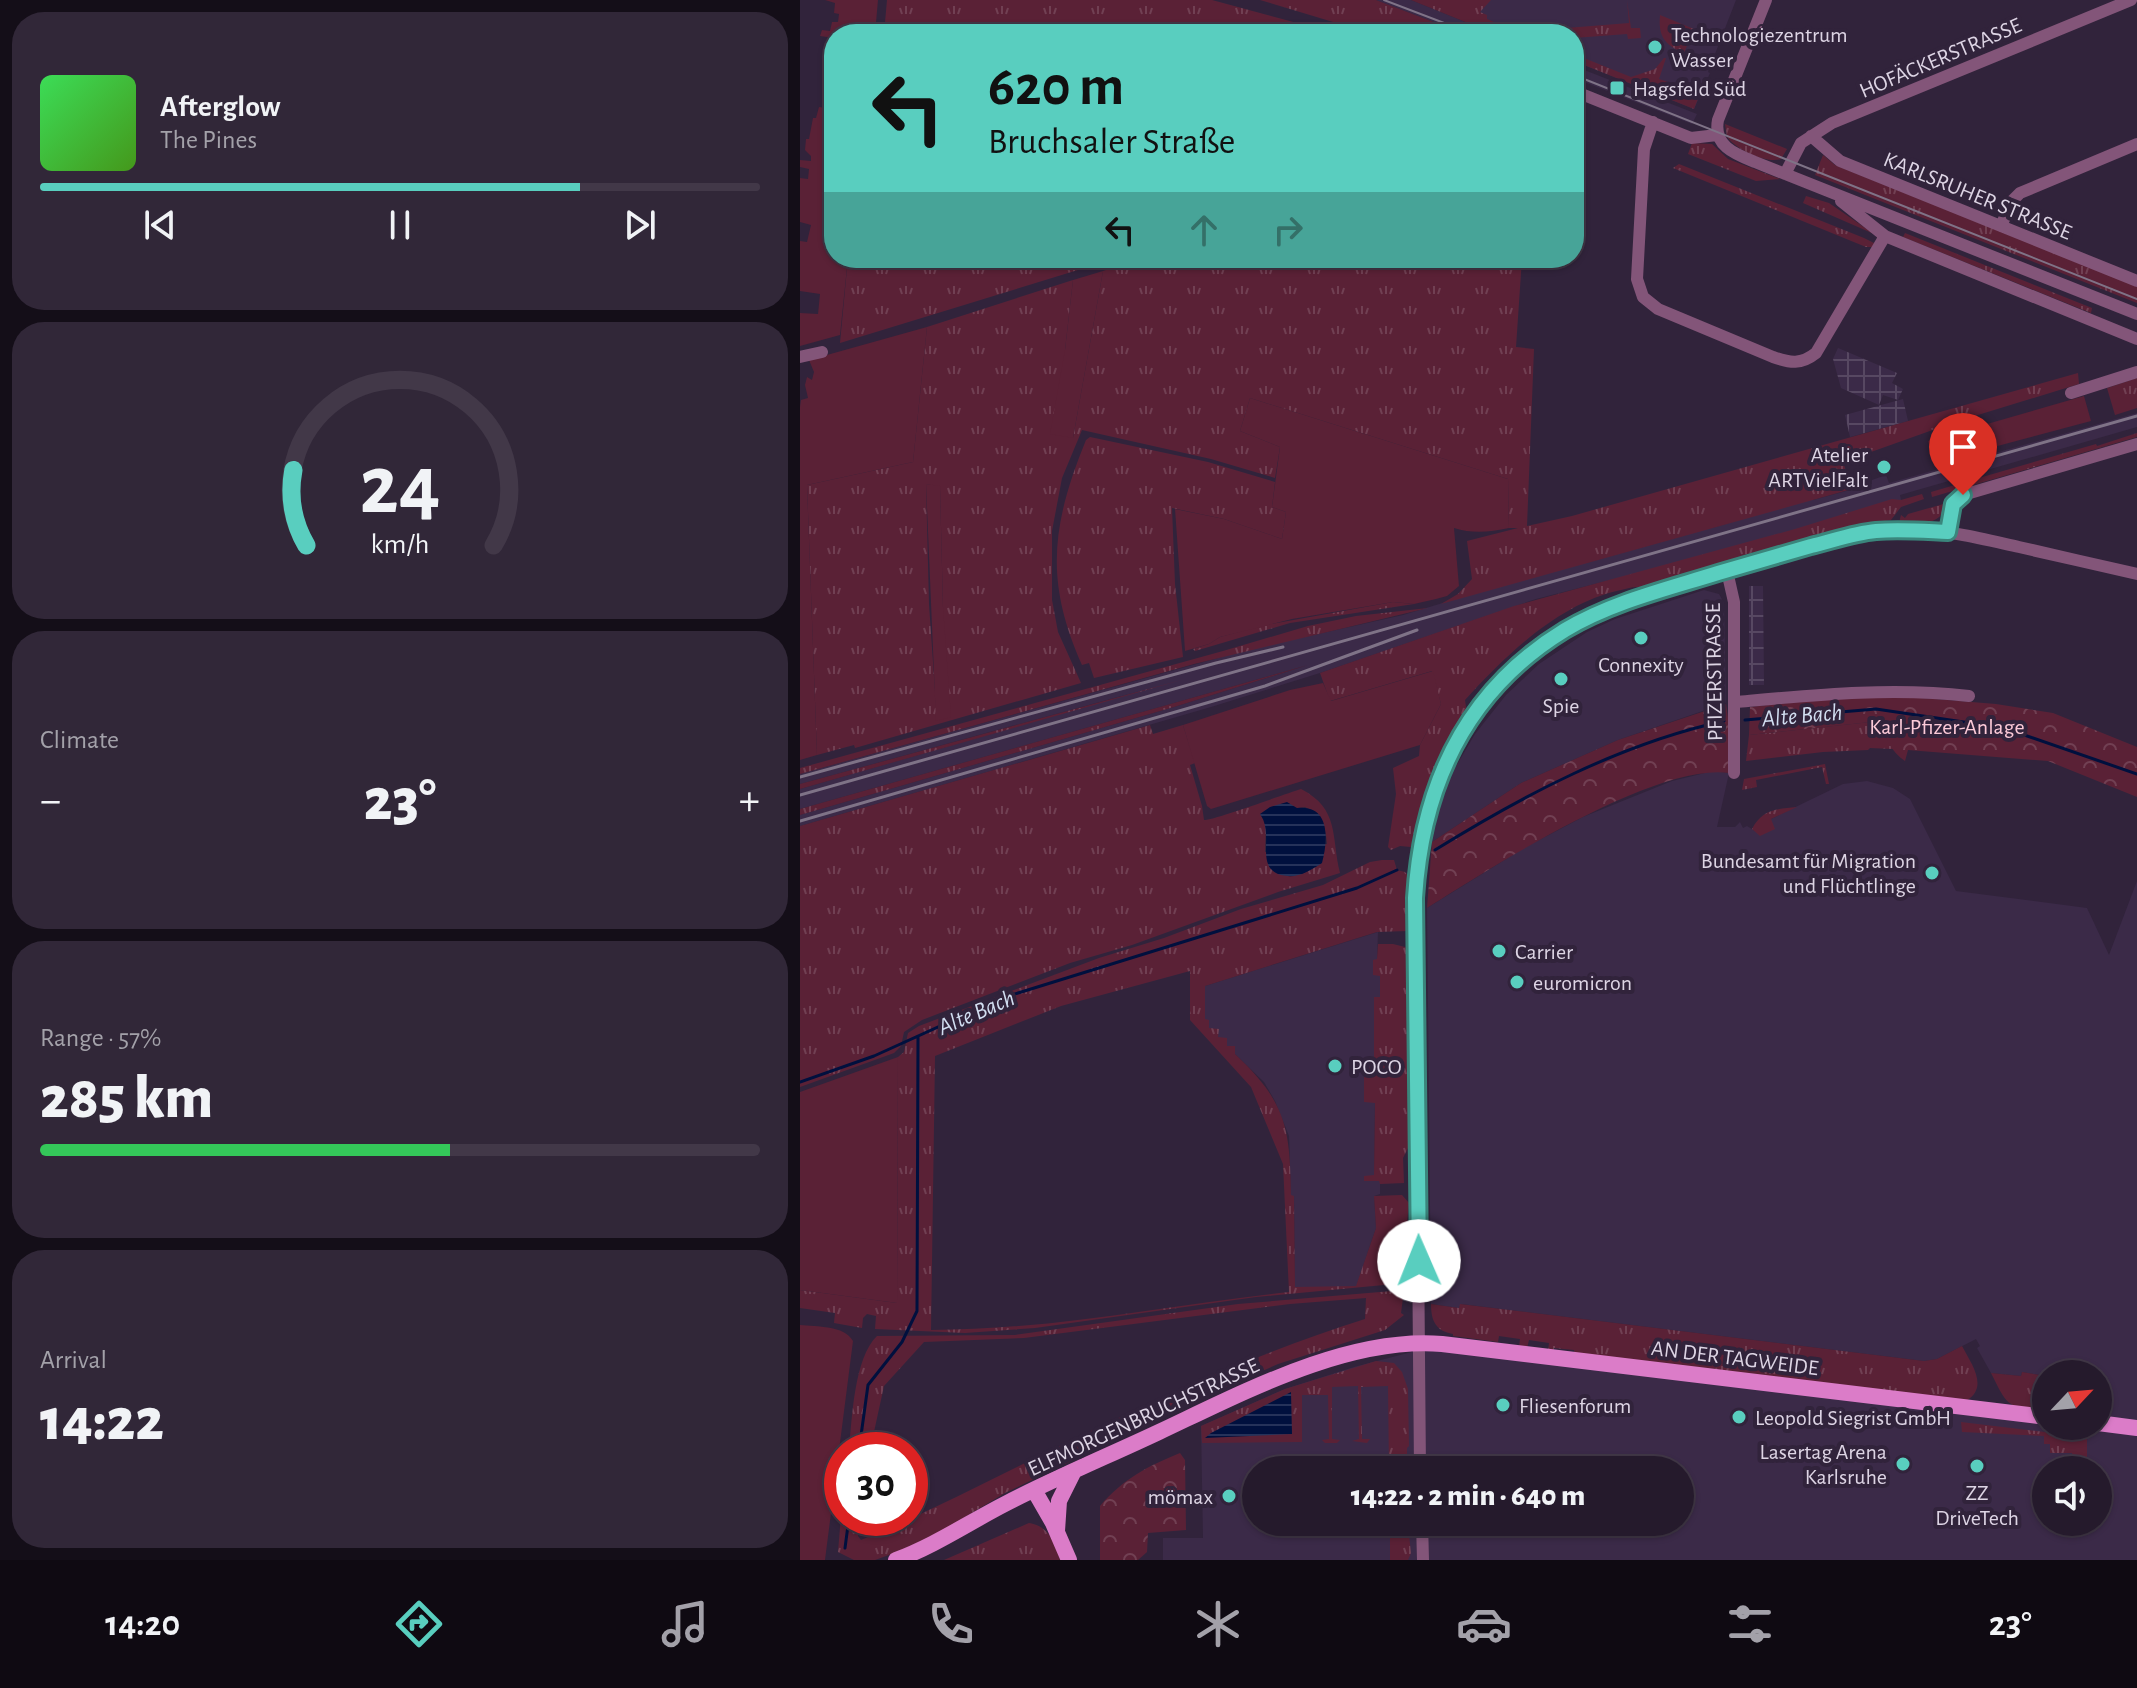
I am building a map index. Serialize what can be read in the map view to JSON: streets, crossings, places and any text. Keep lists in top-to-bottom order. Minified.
{"streets":{"main road":["AN DER TAGWEIDE","ELFMORGENBRUCHSTRASSE"],"street":["HOFÄCKERSTRASSE","KARLSRUHER STRASSE","PFIZERSTRASSE"]},"crossings":[["HOFÄCKERSTRASSE","KARLSRUHER STRASSE"],["AN DER TAGWEIDE","ELFMORGENBRUCHSTRASSE"]],"water":["Alte Bach"],"parks":["Karl-Pfizer-Anlage"],"places":{"other":["Technologiezentrum Wasser","Atelier ARTVielFalt","Connexity","Spie","Bundesamt für Migration und Flüchtlinge","Carrier","euromicron","POCO","Fliesenforum","Leopold Siegrist GmbH","Lasertag Arena Karlsruhe","ZZ DriveTech","mömax"],"transit":["Hagsfeld Süd"]},"north":"top right","page":{"turn":["620 m","Bruchsaler Straße"],"song":["Afterglow","The Pines"],"tile":["Climate",["Range · 57%","285 km"],["Arrival","14:22"]],"heat":["−","23°","+"],"limit":"30","trip":"14:22 · 2 min · 640 m","tabs":["14:20","23°"],"gauge":["24","km/h"]}}
